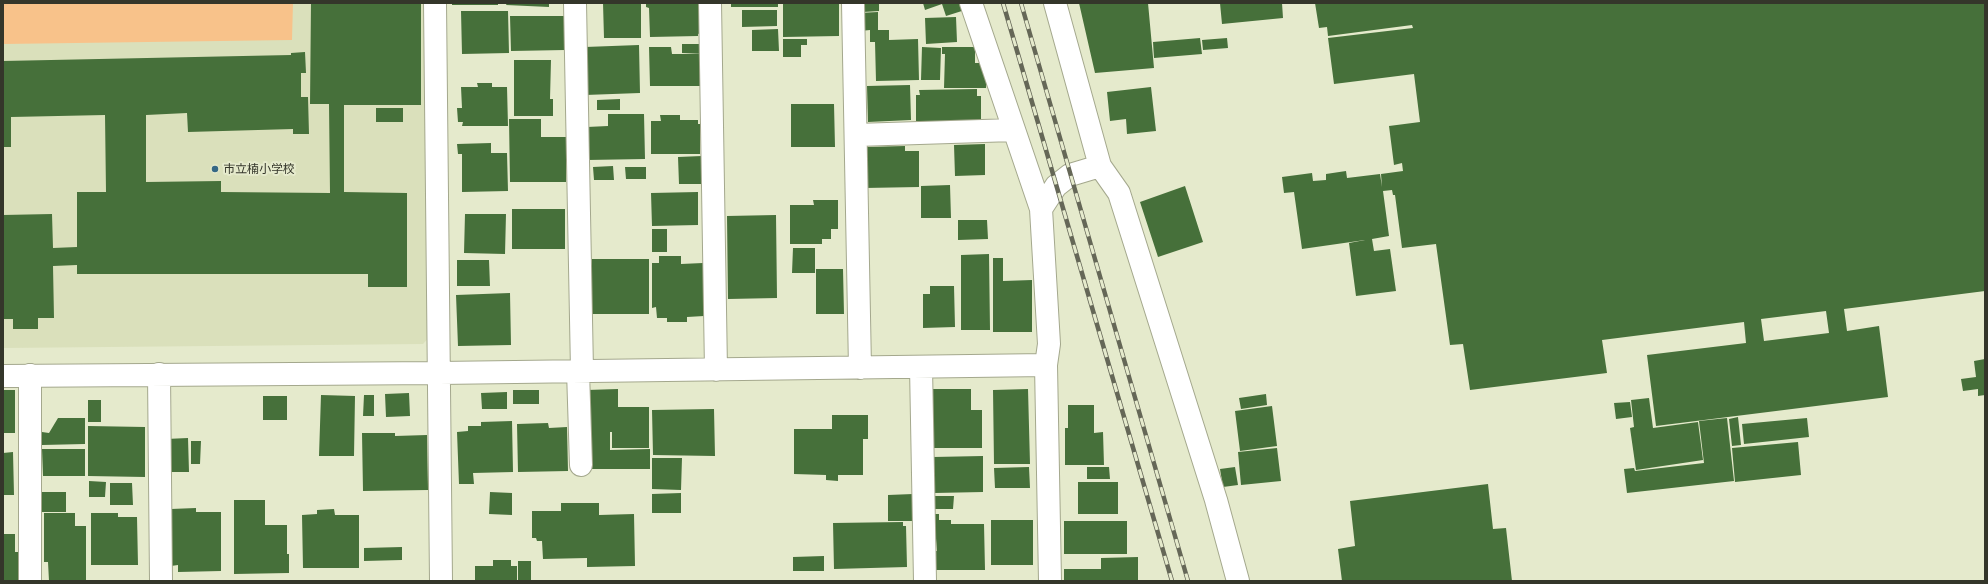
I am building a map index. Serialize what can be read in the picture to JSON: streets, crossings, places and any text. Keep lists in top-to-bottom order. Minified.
{"places":["市立楠小学校"]}
